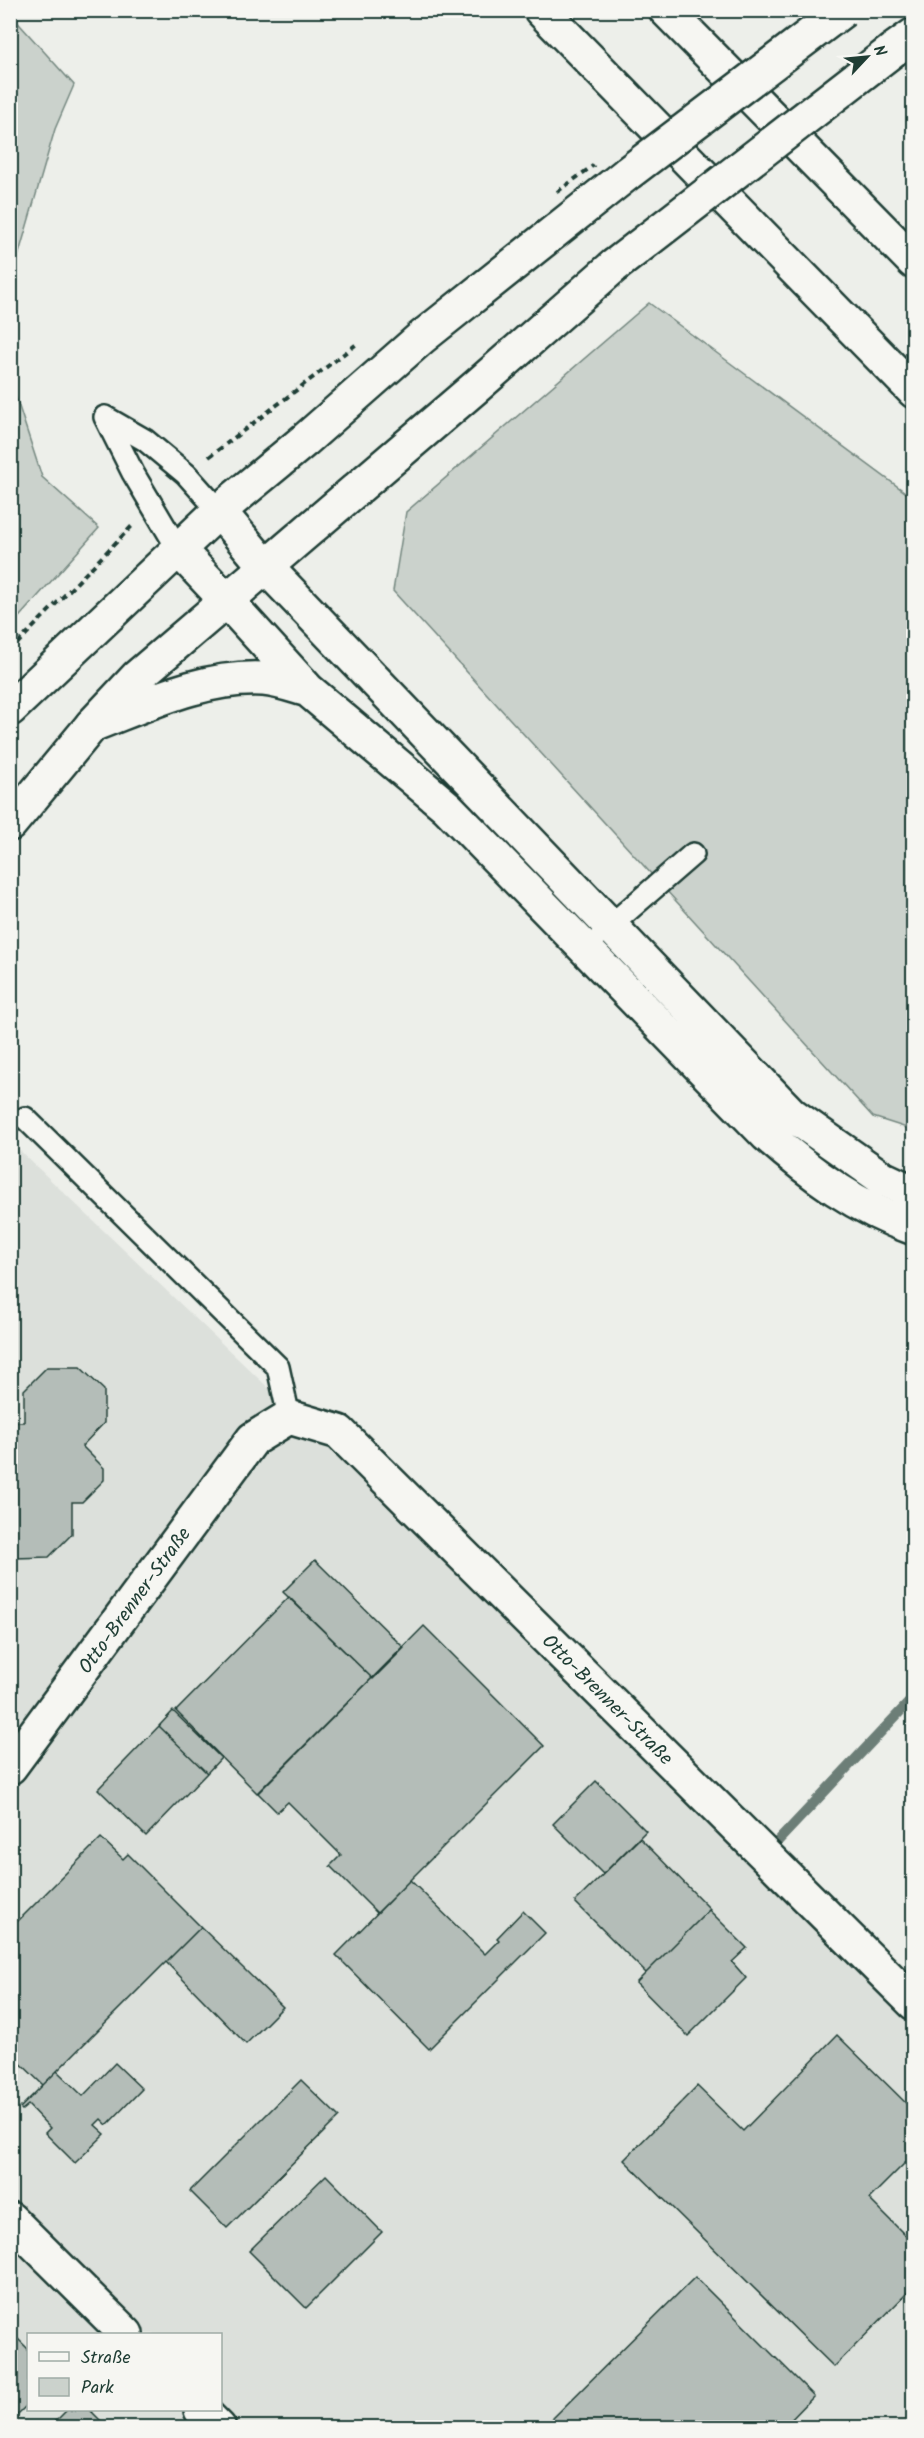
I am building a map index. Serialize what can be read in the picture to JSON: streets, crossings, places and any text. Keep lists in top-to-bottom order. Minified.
{"streets":{"main road":["Otto-Brenner-Straße"]},"legend":["Straße","Park"],"north":"top right"}
